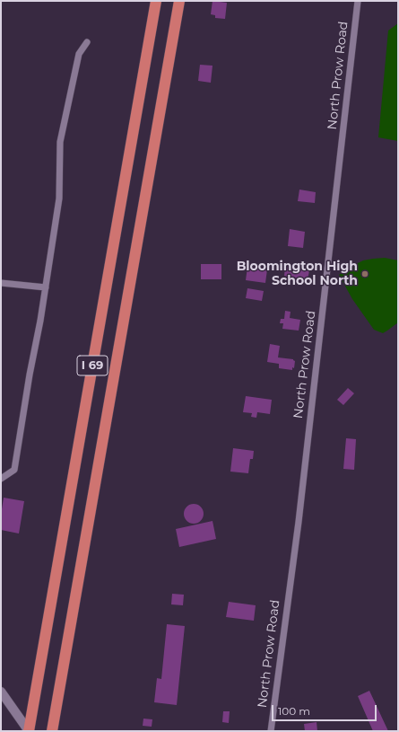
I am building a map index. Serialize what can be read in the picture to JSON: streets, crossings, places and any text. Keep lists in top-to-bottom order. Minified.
{"streets":{"highway":["I 69"],"street":["North Prow Road"]},"places":["Bloomington High School North"],"scale_bar":"100 m"}
